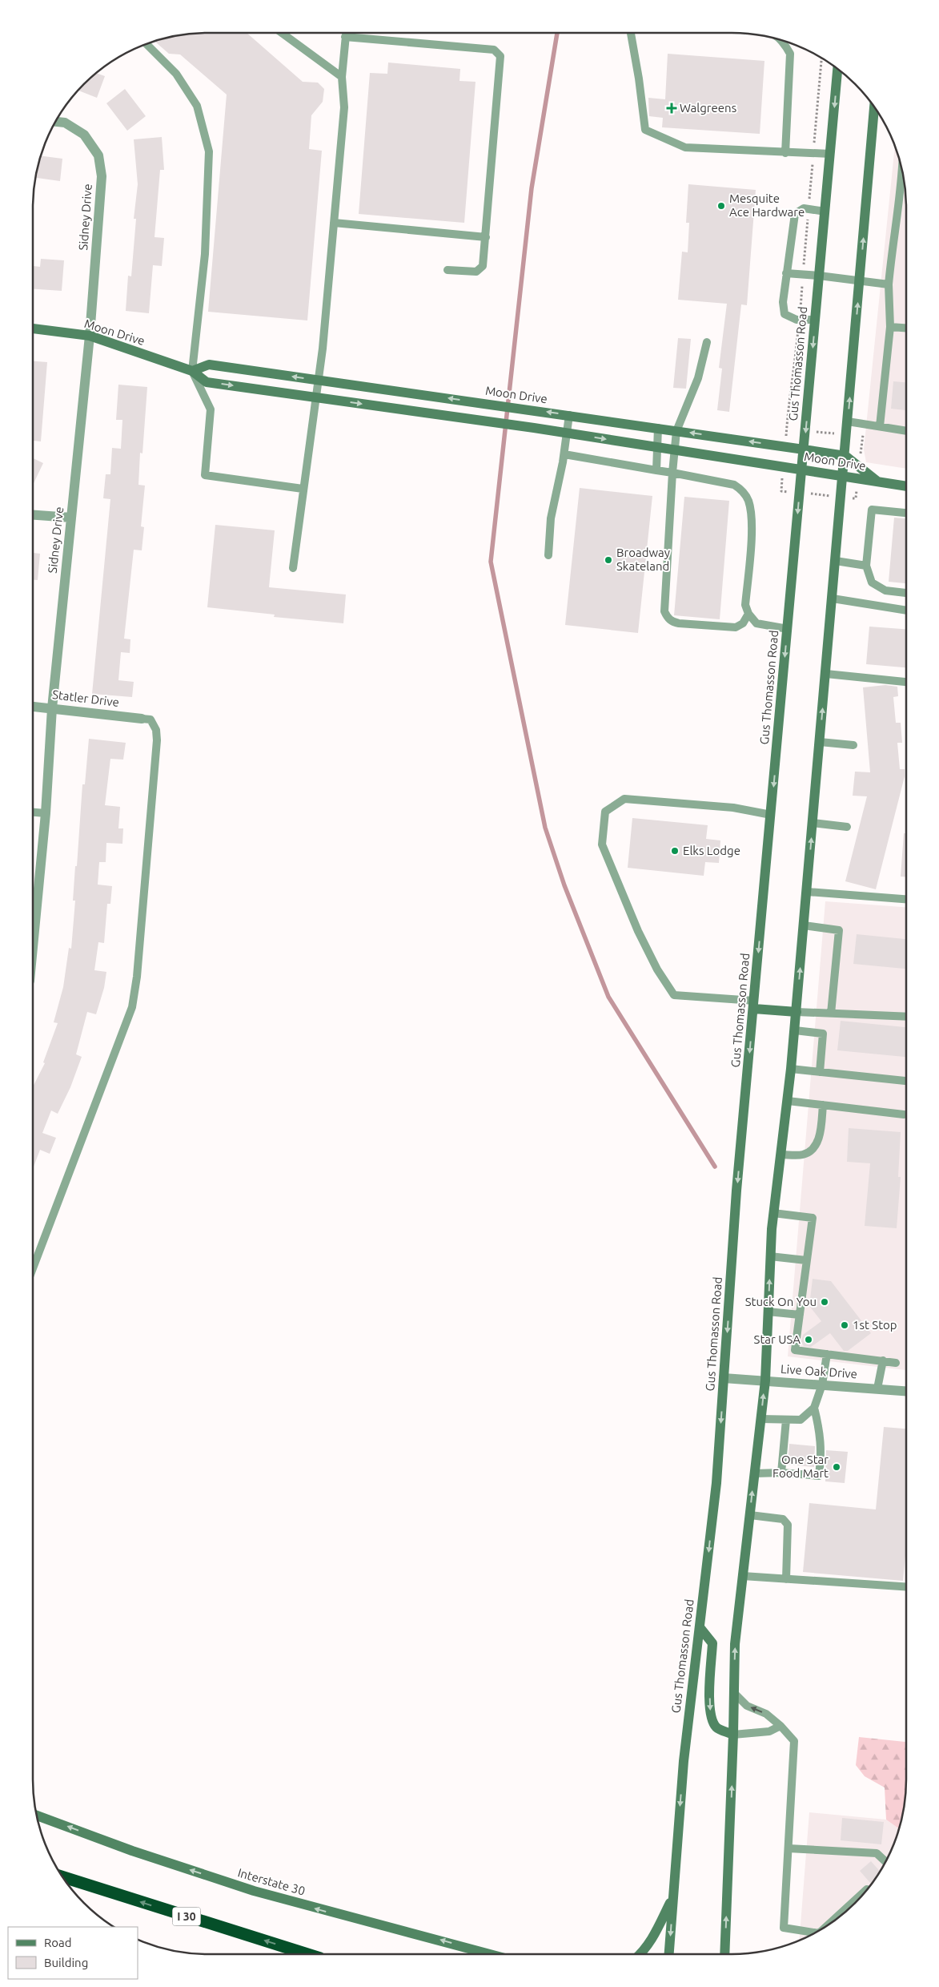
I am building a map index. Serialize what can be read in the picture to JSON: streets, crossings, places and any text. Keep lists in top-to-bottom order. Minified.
{"streets":{"highway":["I 30"],"main road":["Moon Drive","Gus Thomasson Road","Interstate 30"],"street":["Sidney Drive","Statler Drive","Live Oak Drive"]},"crossings":[["Sidney Drive","Moon Drive"],["Sidney Drive","Statler Drive"],["Moon Drive","Gus Thomasson Road"],["Gus Thomasson Road","Live Oak Drive"]],"one_way":["Interstate 30"],"places":{"health":["Walgreens"],"other":["Mesquite Ace Hardware","Broadway Skateland","Elks Lodge","Stuck On You","1st Stop","Star USA","One Star Food Mart"]},"legend":["Road","Building"]}
